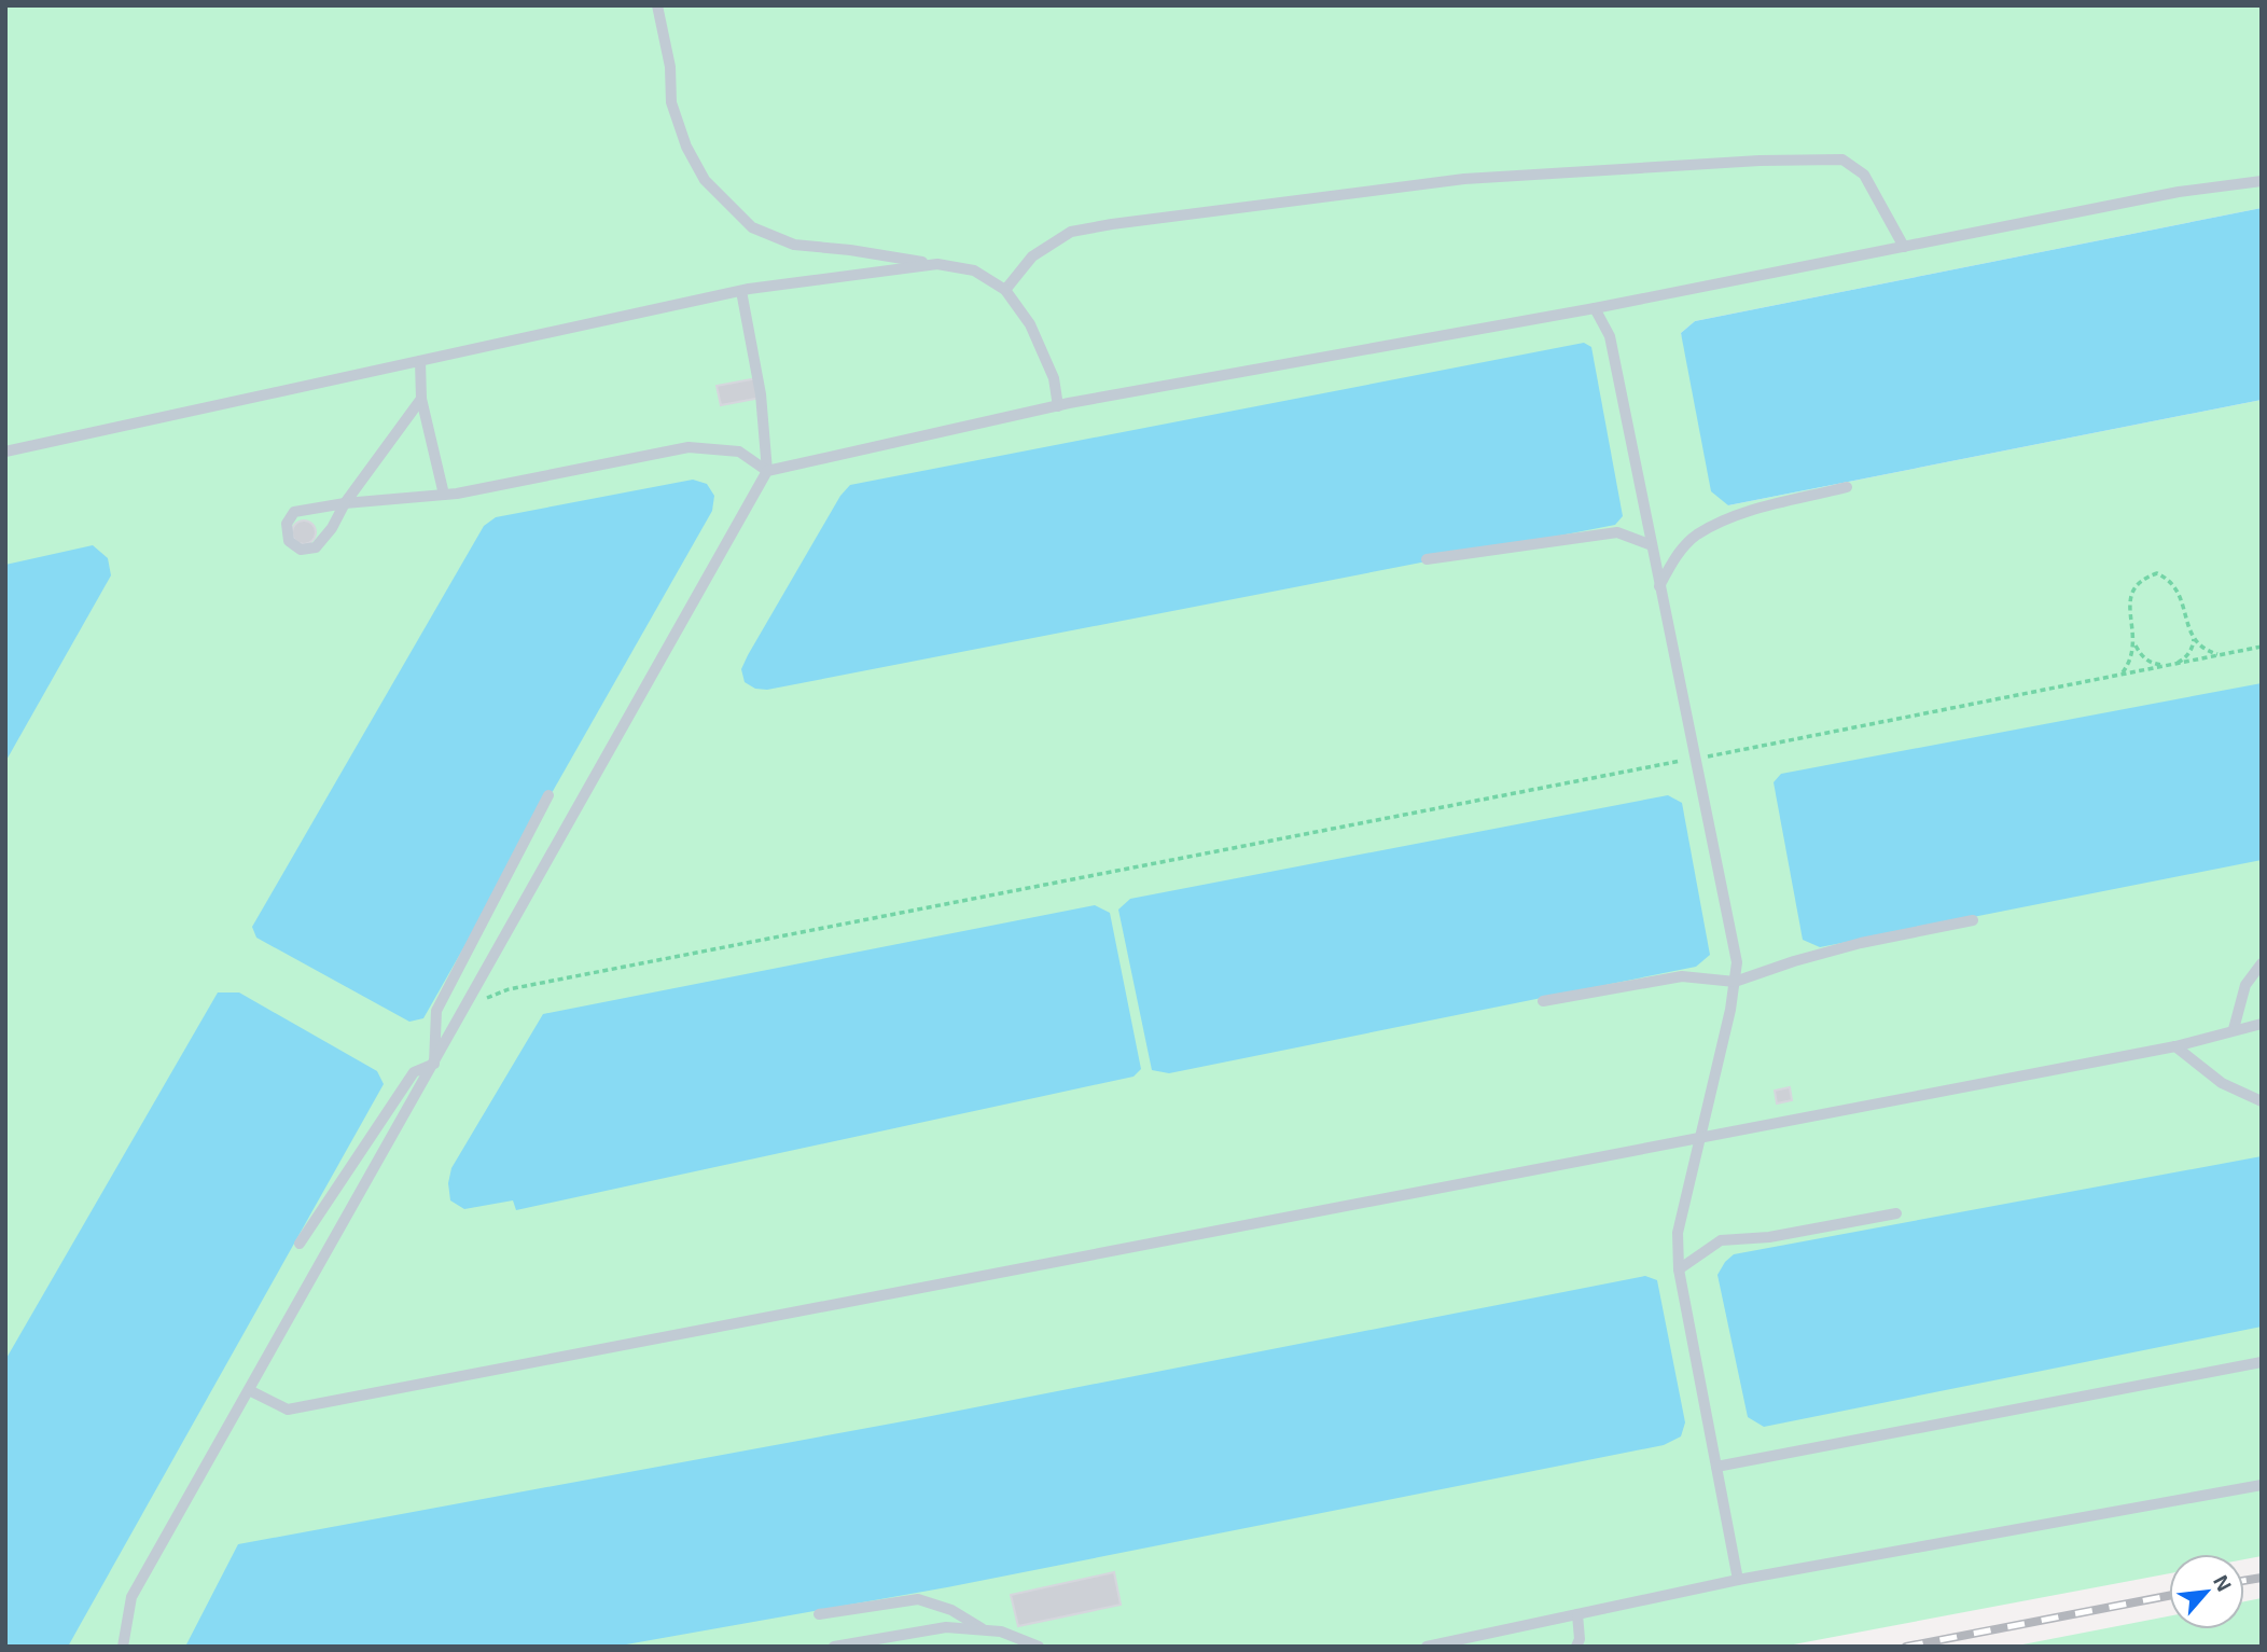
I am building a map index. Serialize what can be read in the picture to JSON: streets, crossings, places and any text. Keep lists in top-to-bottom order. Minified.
{"north":"top right"}
